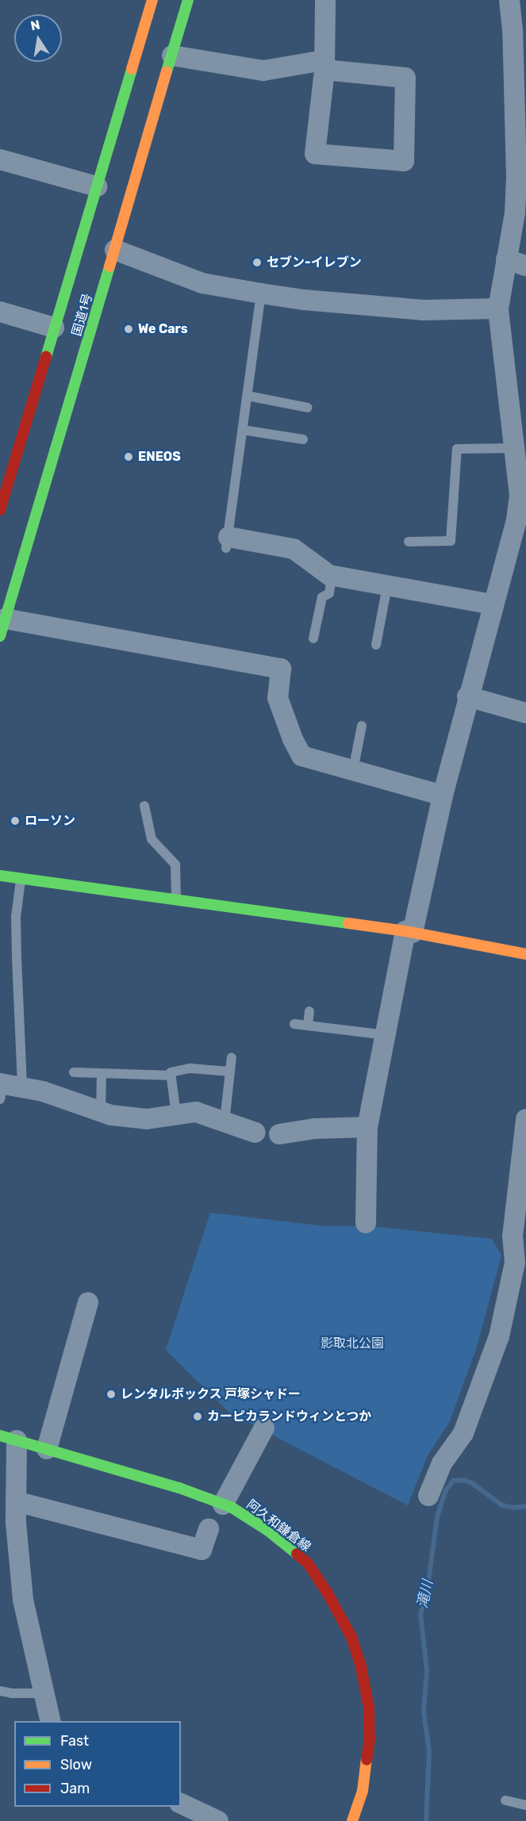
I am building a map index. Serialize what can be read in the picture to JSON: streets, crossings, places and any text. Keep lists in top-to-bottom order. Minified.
{"streets":{"main road":["国道1号","阿久和鎌倉線"]},"water":["滝川"],"parks":["影取北公園"],"places":["セブン-イレブン","We Cars","ENEOS","ローソン","レンタルボックス 戸塚シャドー","カーピカランドウィンとつか"],"legend":["Fast","Slow","Jam"],"north":"top"}
